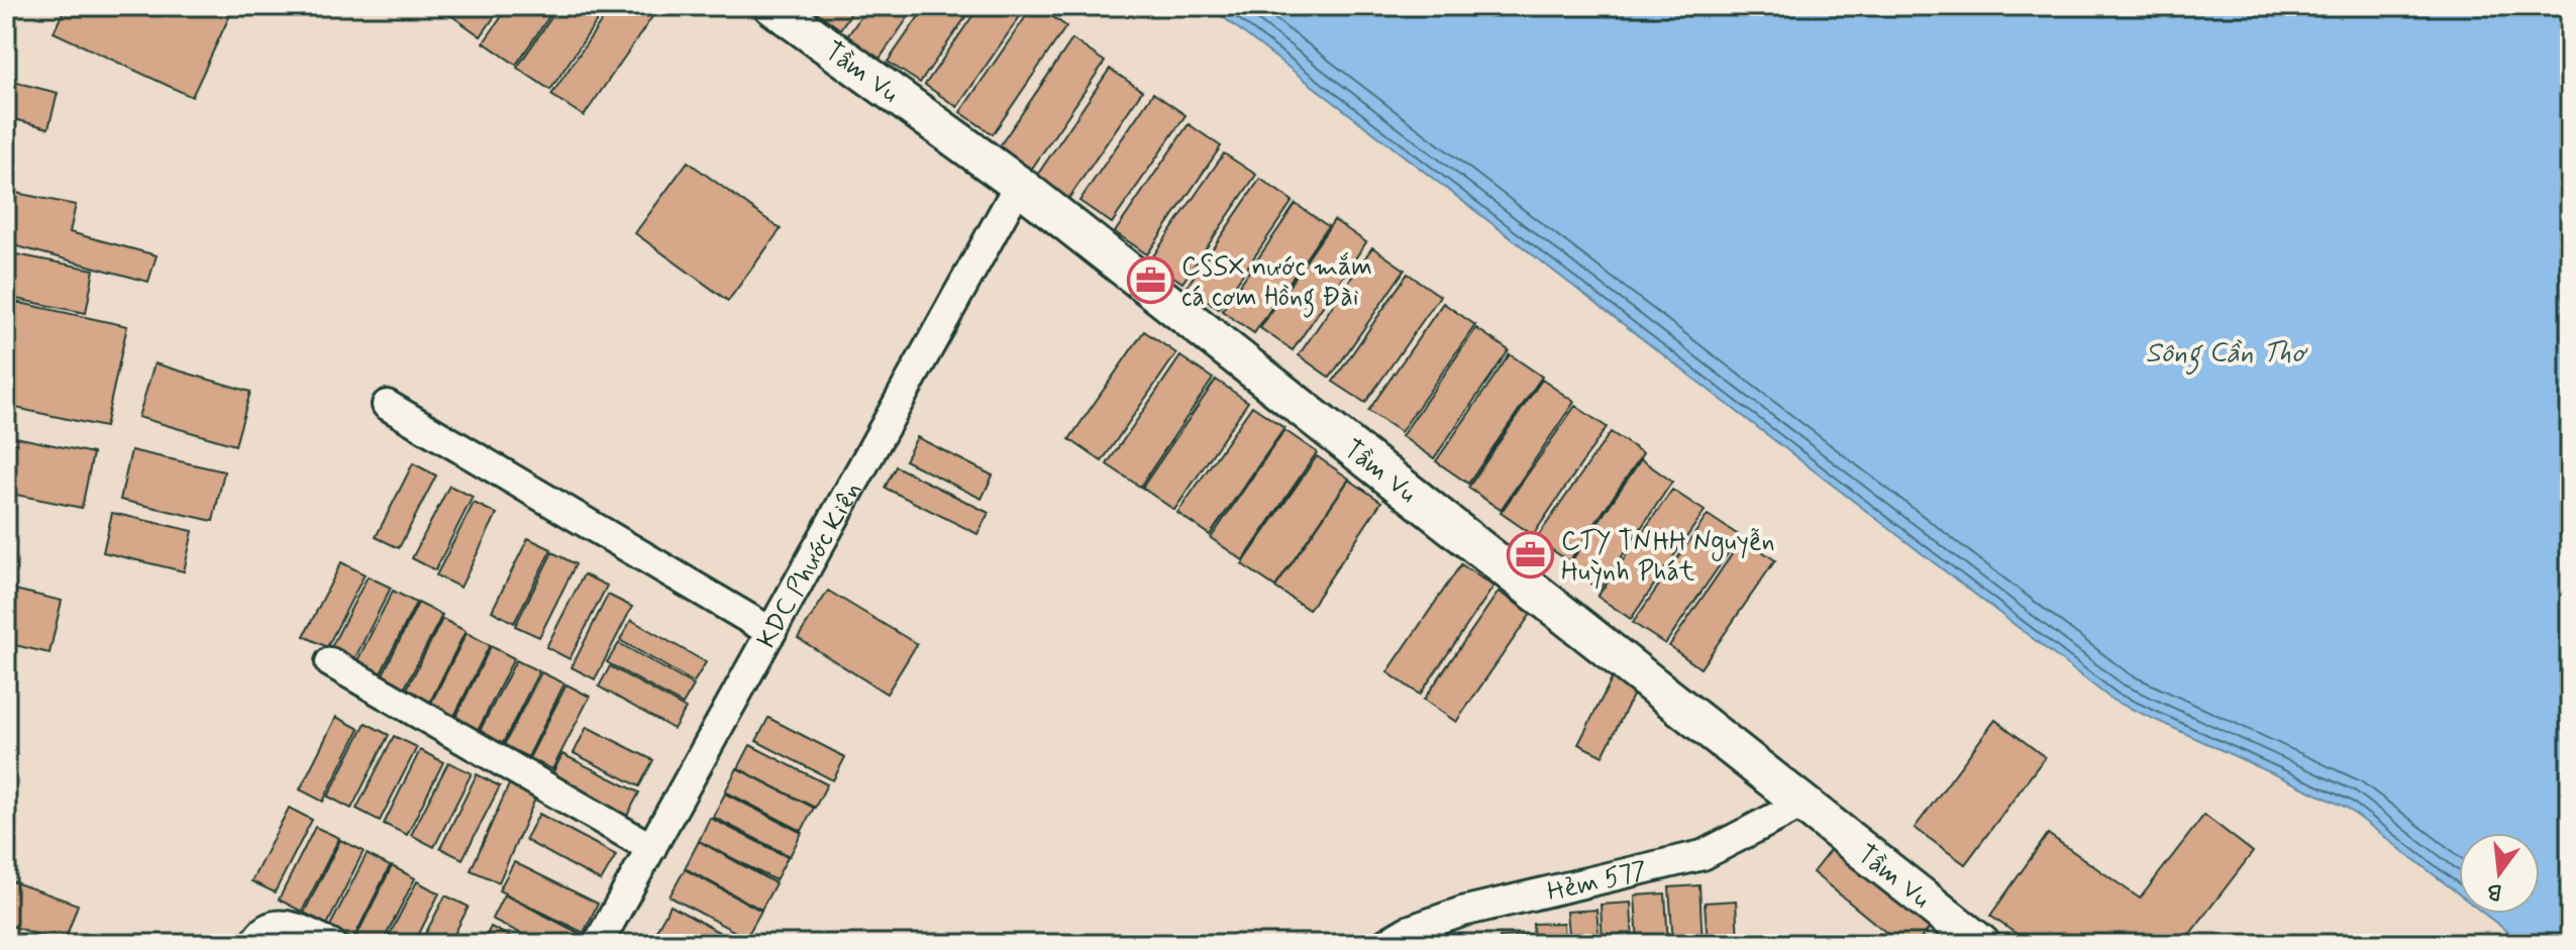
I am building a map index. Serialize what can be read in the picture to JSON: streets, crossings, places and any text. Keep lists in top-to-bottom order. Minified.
{"streets":{"street":["Tầm Vu","KDC Phước Kiên","Hẻm 577"]},"crossings":[["Tầm Vu","KDC Phước Kiên"],["Tầm Vu","Hẻm 577"]],"water":["Sông Cần Thơ"],"places":{"office":["CSSX nước mắm cá cơm Hồng Đài","CTY TNHH Nguyễn Huỳnh Phát"]},"north":"bottom"}
